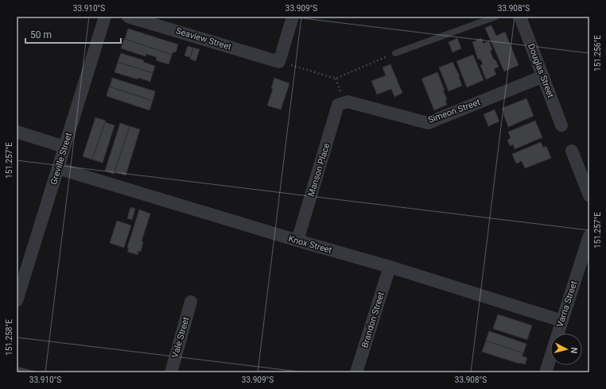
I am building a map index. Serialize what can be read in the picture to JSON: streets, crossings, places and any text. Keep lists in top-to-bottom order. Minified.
{"streets":{"street":["Seaview Street","Douglas Street","Simeon Street","Greville Street","Manson Place","Knox Street","Varna Street","Brandon Street","Vale Street"]},"crossings":[["Douglas Street","Simeon Street"],["Simeon Street","Manson Place"],["Greville Street","Knox Street"],["Manson Place","Knox Street"],["Knox Street","Varna Street"],["Knox Street","Brandon Street"]],"scale_bar":"50 m","north":"right","coordinates":["33.910°S","33.909°S","33.908°S","151.256°E","151.257°E","151.258°E"]}
